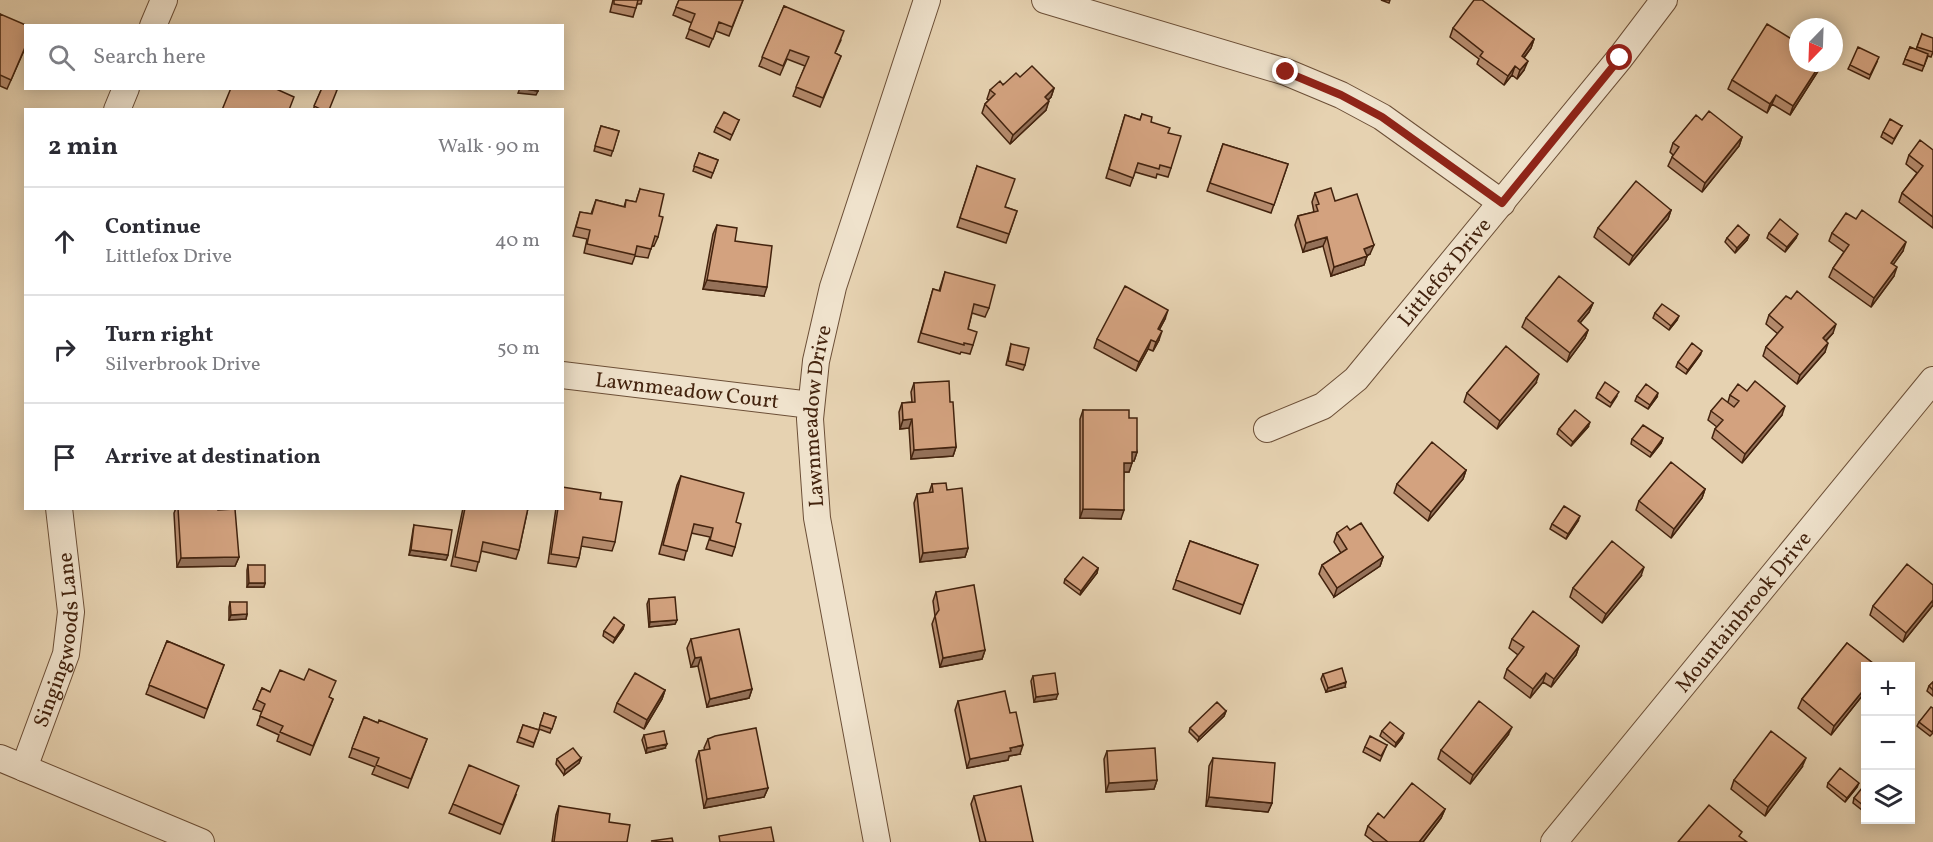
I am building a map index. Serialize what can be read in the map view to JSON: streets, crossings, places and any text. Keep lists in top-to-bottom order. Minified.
{"streets":{"street":["Littlefox Drive","Lawnmeadow Court","Lawnmeadow Drive","Mountainbrook Drive","Singingwoods Lane"]},"crossings":[["Lawnmeadow Court","Lawnmeadow Drive"]],"north":"bottom left","page":{"search":"Search here","heading":["2 min","Walk · 90 m"],"list":[["Continue","Littlefox Drive","40 m"],["Turn right","Silverbrook Drive","50 m"],"Arrive at destination"],"map_buttons":["+","−"]}}
